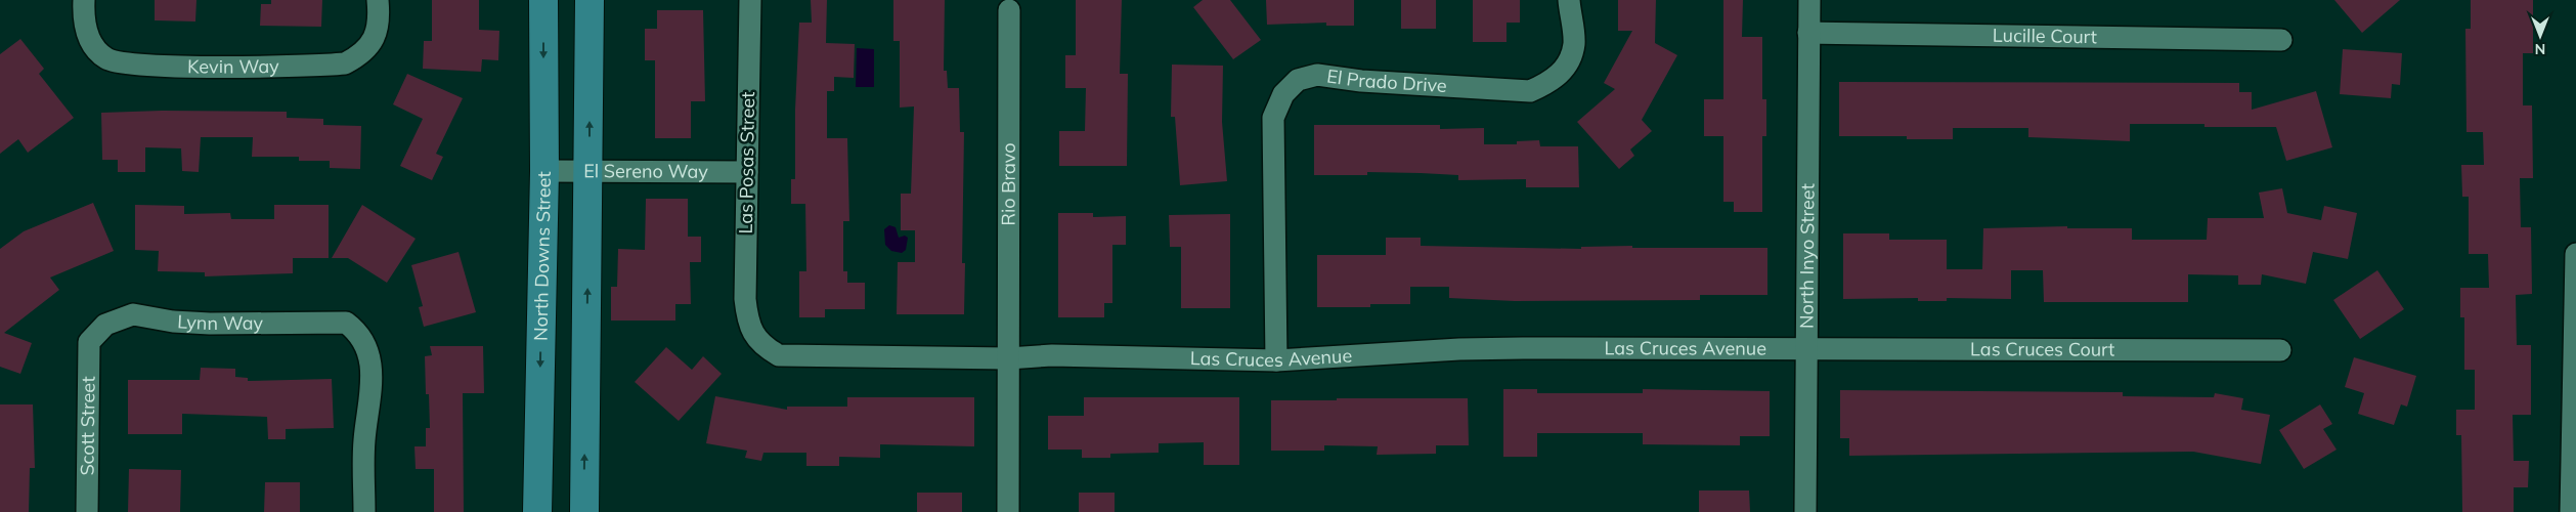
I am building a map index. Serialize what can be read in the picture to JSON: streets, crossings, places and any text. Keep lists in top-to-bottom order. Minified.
{"streets":{"main road":["North Downs Street"],"street":["Lucille Court","Kevin Way","El Prado Drive","Las Posas Street","El Sereno Way","Rio Bravo","North Inyo Street","Lynn Way","Las Cruces Avenue","Las Cruces Court","Scott Street"]},"crossings":[["Lucille Court","North Inyo Street"],["El Prado Drive","Las Cruces Avenue"],["Las Posas Street","El Sereno Way"],["Las Posas Street","Las Cruces Avenue"],["El Sereno Way","North Downs Street"],["Rio Bravo","Las Cruces Avenue"],["North Inyo Street","Las Cruces Avenue"],["North Inyo Street","Las Cruces Court"],["Lynn Way","Scott Street"],["Las Cruces Avenue","Las Cruces Court"]],"north":"bottom"}
